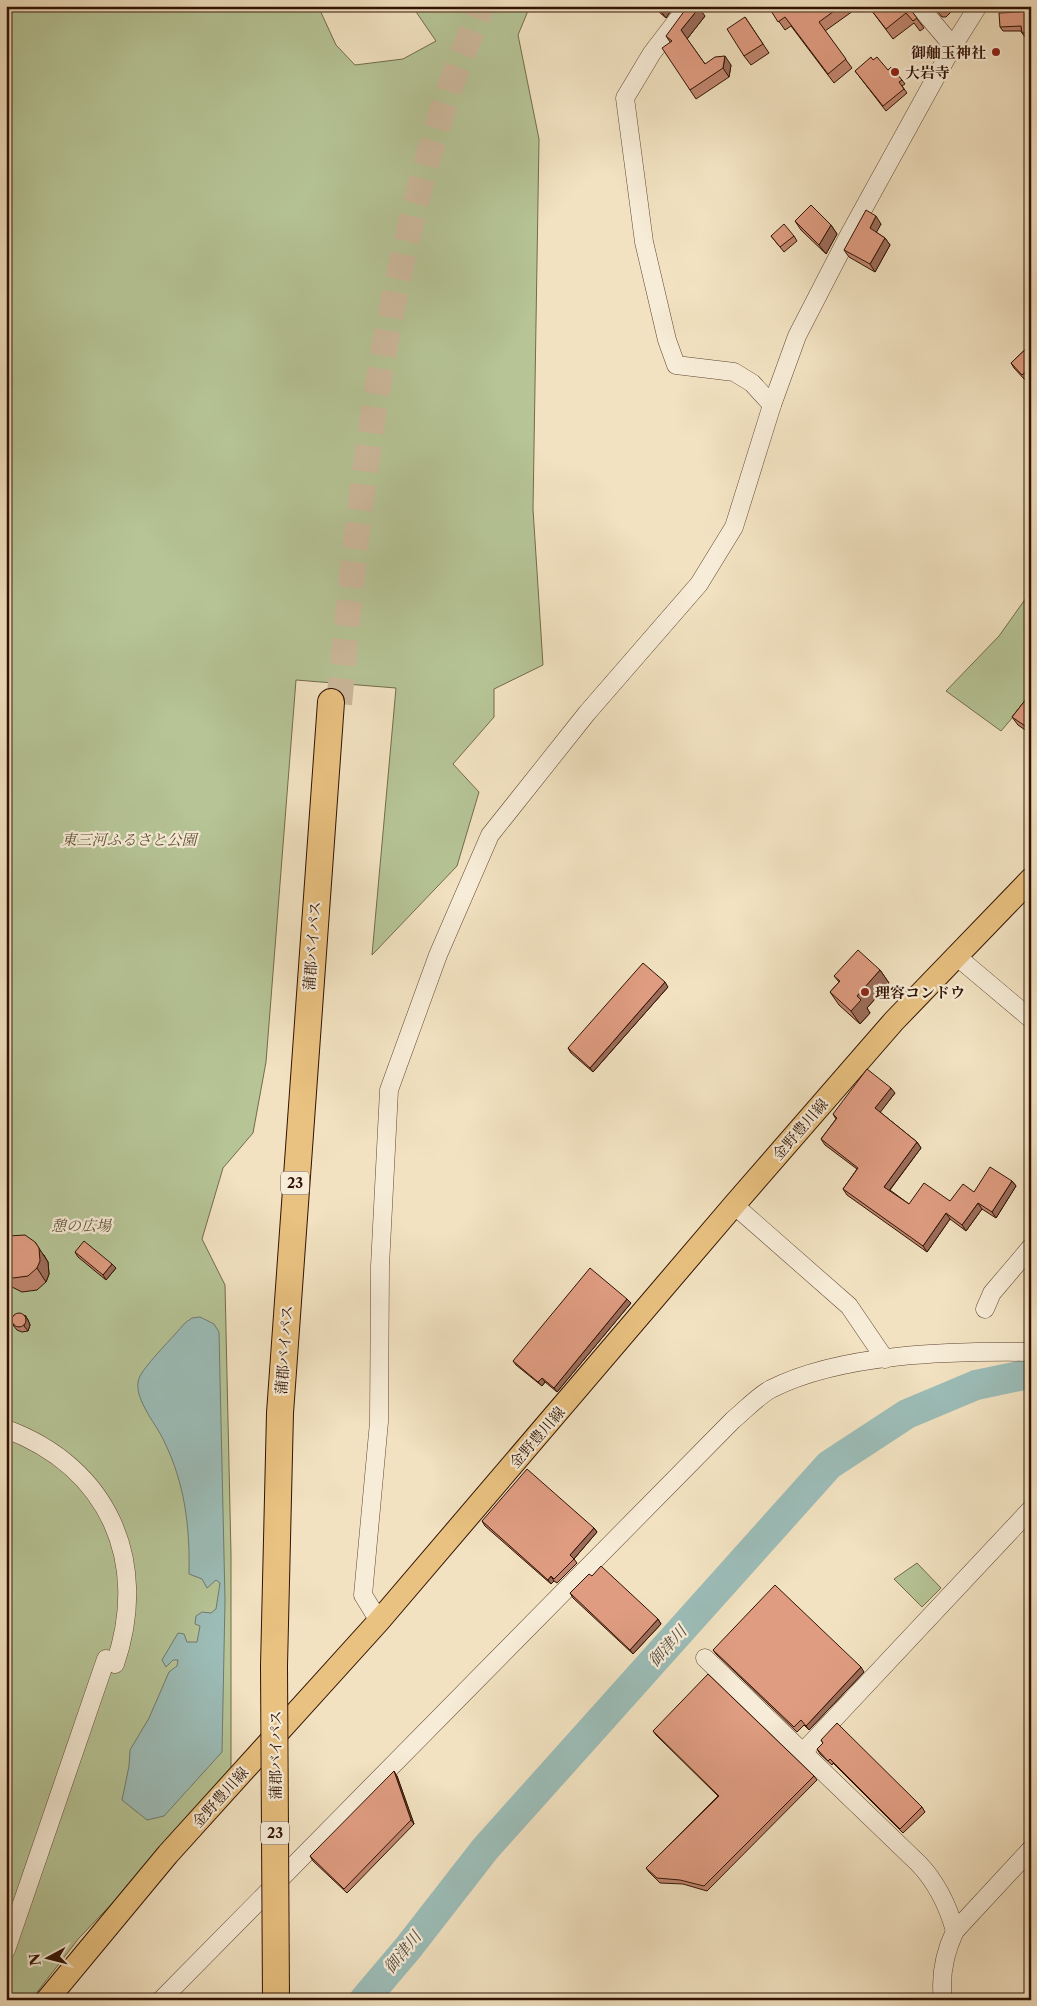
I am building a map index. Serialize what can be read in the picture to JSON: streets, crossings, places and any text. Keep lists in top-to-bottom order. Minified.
{"streets":{"highway":["蒲郡バイパス","23"],"main road":["金野豊川線"]},"water":["御津川"],"parks":["東三河ふるさと公園","憩の広場"],"places":["御舳玉神社","大岩寺","理容コンドウ"],"north":"left"}
